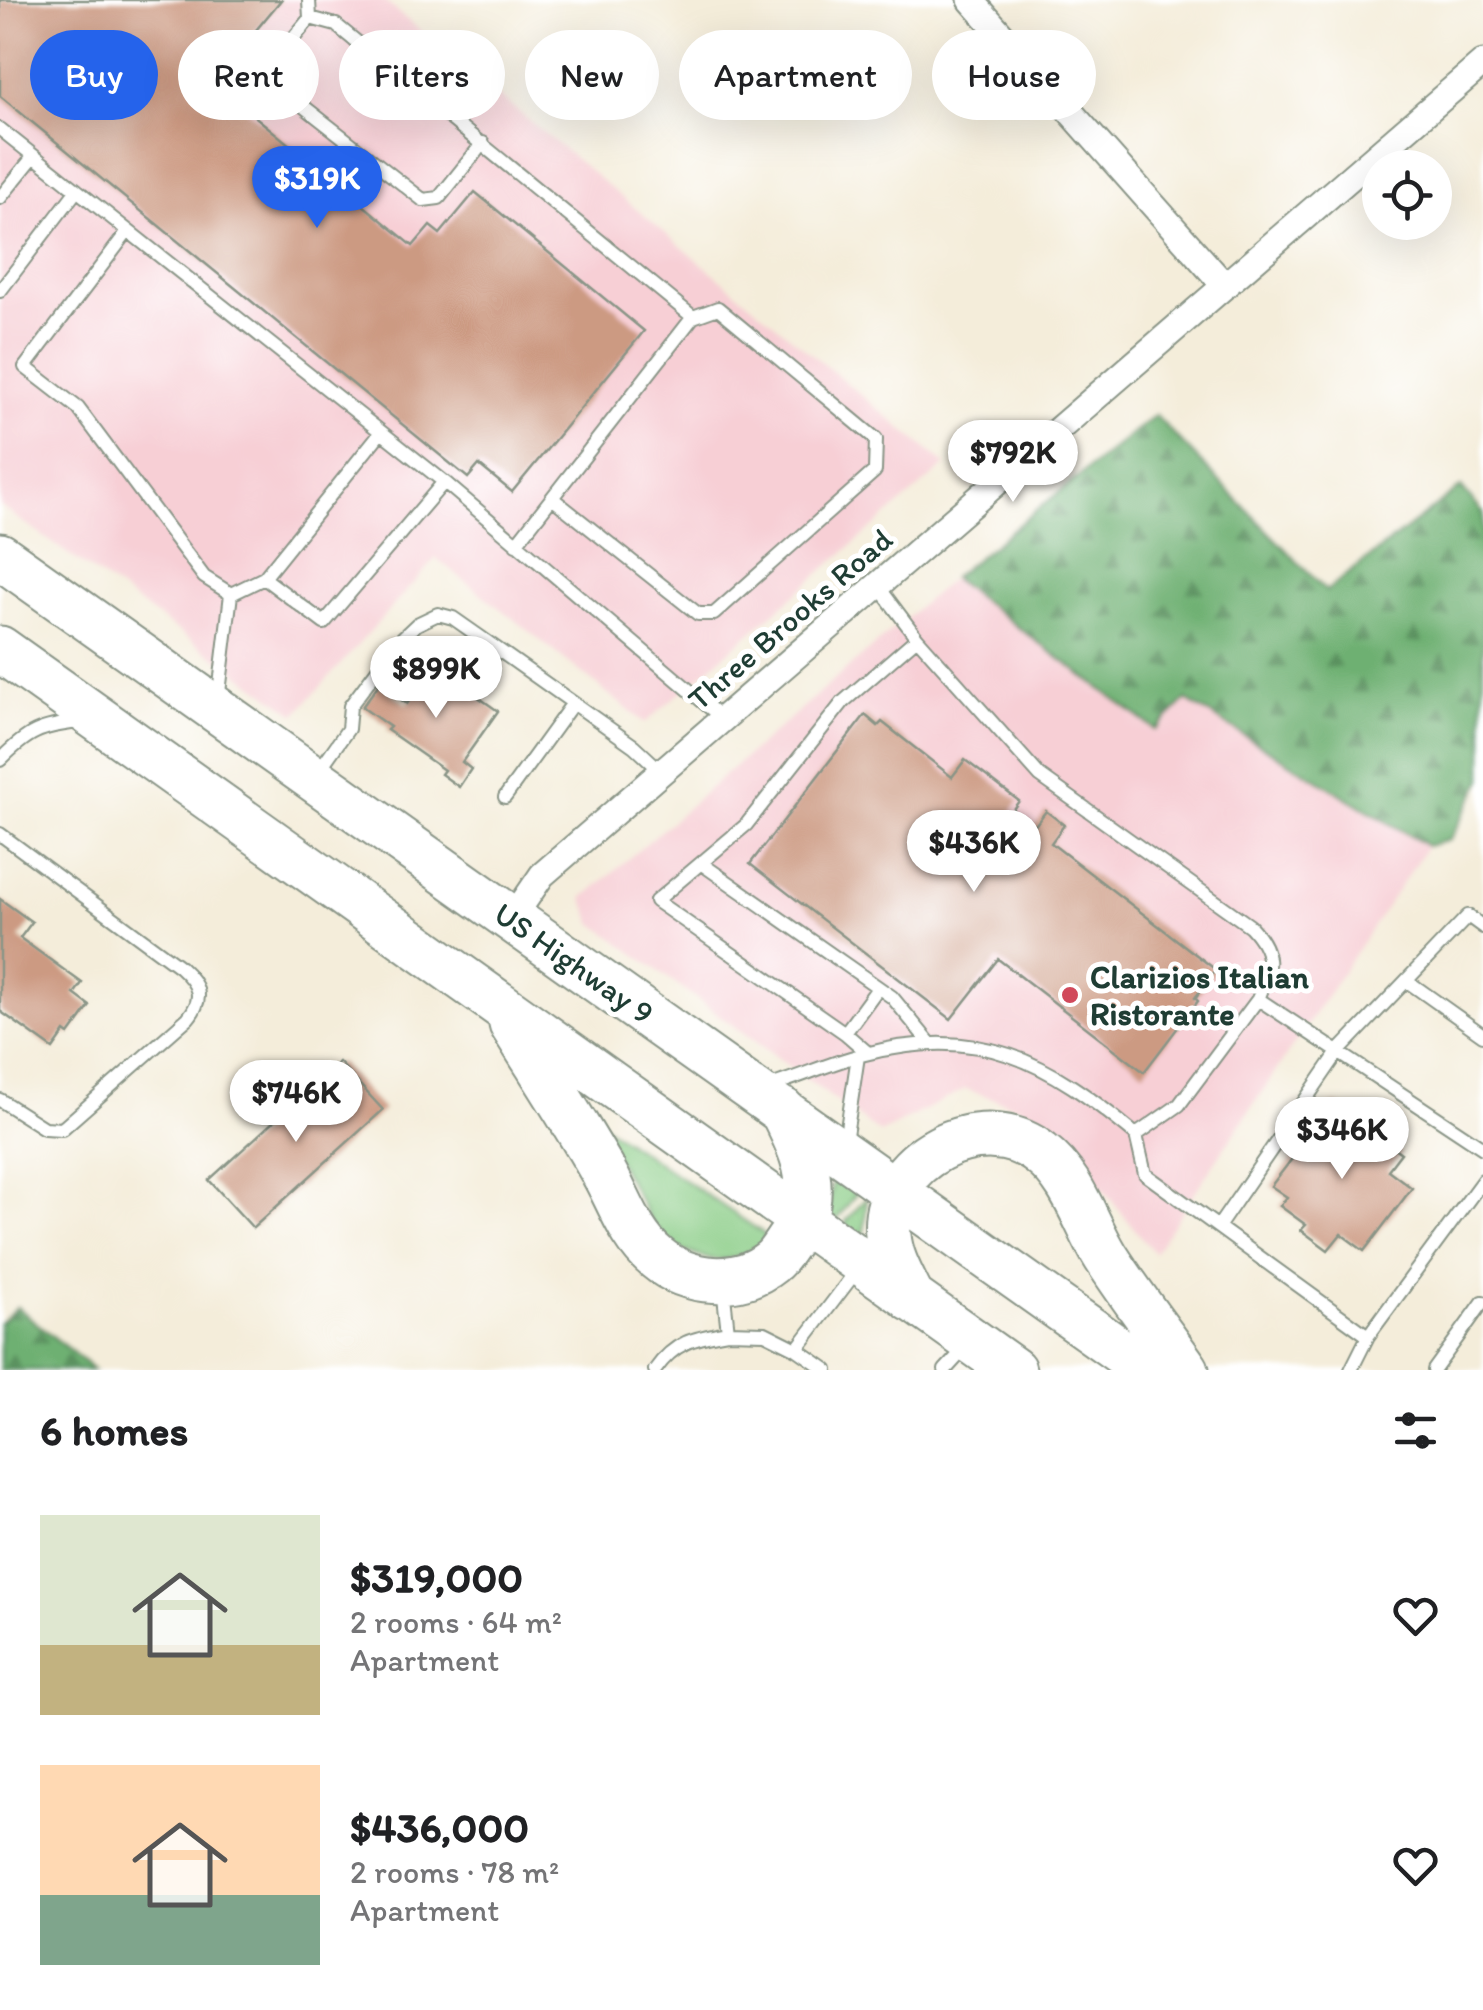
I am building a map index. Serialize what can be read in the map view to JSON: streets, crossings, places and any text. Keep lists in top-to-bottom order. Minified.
{"streets":{"highway":["US Highway 9"],"street":["Three Brooks Road"]},"crossings":[["Three Brooks Road","US Highway 9"]],"places":["Clarizios Italian Ristorante"],"page":{"chip":["Buy","Rent","Filters","New","Apartment","House"],"price":["$319K","$792K","$899K","$436K","$746K","$346K"],"heading":"6 homes","list":[{"name":"$319,000","note":"2 rooms · 64 m² · Apartment"},{"name":"$436,000","note":"2 rooms · 78 m² · Apartment"}]}}
